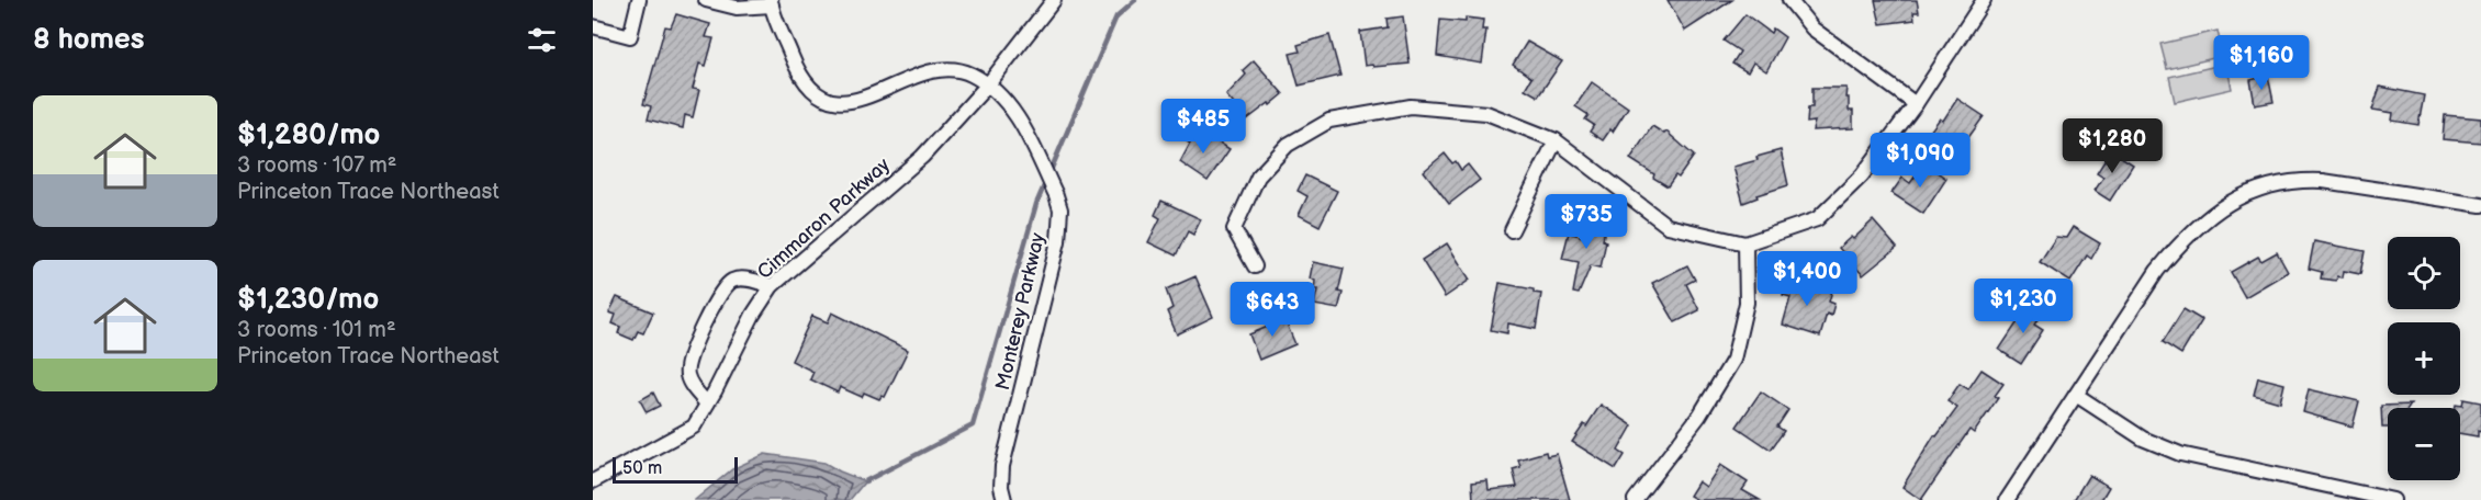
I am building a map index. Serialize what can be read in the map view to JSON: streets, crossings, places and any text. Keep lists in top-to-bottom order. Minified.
{"streets":{"street":["Cimmaron Parkway","Monterey Parkway"]},"crossings":[["Cimmaron Parkway","Monterey Parkway"]],"scale_bar":"50 m","page":{"heading":"8 homes","price":["$1,160","$485","$1,280","$1,090","$735","$1,400","$1,230","$643"],"list":[{"name":"$1,280/mo","note":"3 rooms · 107 m² · Princeton Trace Northeast"},{"name":"$1,230/mo","note":"3 rooms · 101 m² · Princeton Trace Northeast"}],"map_buttons":["+","−"],"scale":"50 m"}}
